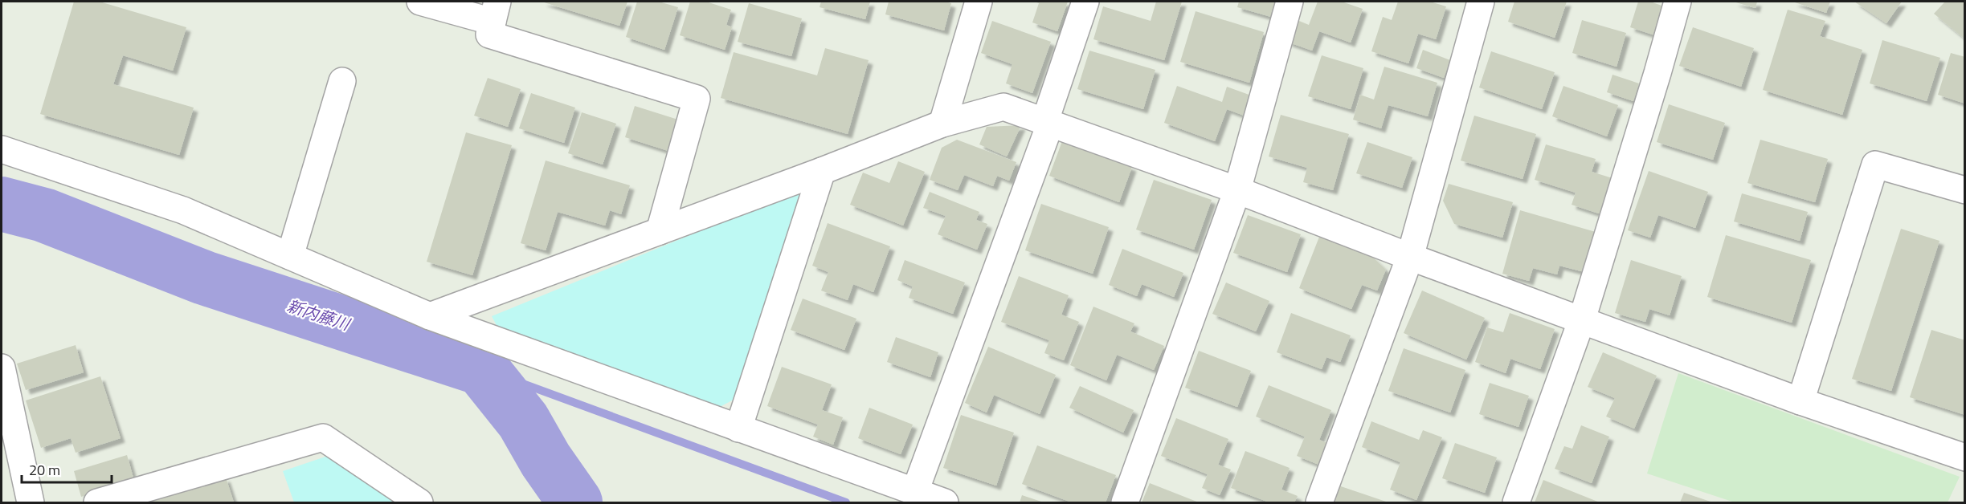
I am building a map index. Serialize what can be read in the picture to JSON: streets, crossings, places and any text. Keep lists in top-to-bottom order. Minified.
{"water":["新内藤川"],"scale_bar":"20 m"}
